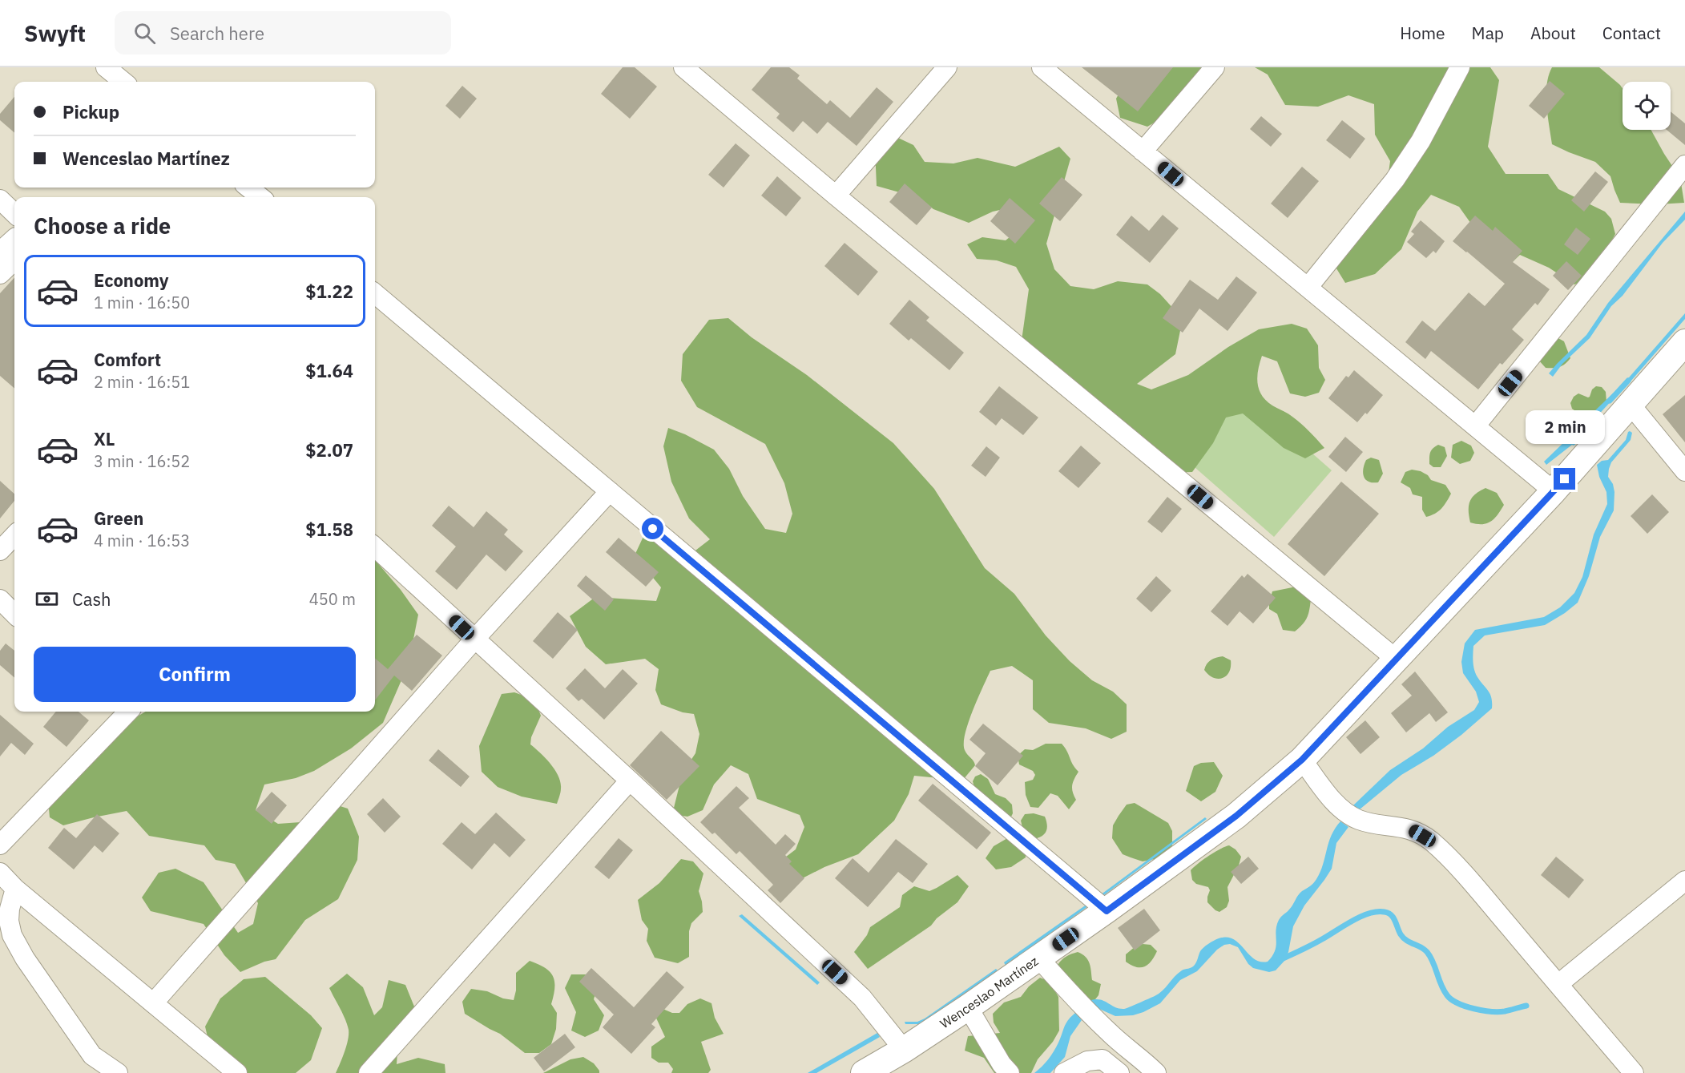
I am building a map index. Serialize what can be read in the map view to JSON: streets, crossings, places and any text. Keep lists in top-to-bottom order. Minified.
{"streets":{"main road":["Wenceslao Martínez"]},"page":{"header":"Swyft","search":"Search here","nav":["Home","Map","About","Contact"],"banner":["Pickup","Wenceslao Martínez"],"heading":"Choose a ride","list":[{"name":"Economy","note":"1 min · 16:50","value":"$1.22"},{"name":"Comfort","note":"2 min · 16:51","value":"$1.64"},{"name":"XL","note":"3 min · 16:52","value":"$2.07"},{"name":"Green","note":"4 min · 16:53","value":"$1.58"}],"bubble":"2 min","pay":["Cash","450 m"],"buttons":"Confirm"}}
